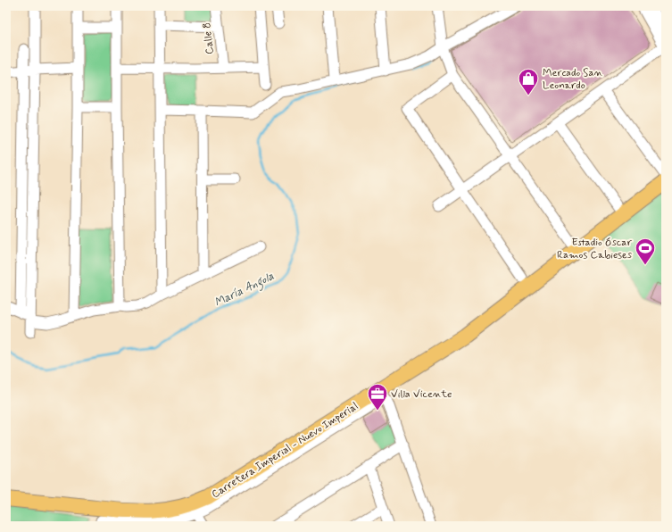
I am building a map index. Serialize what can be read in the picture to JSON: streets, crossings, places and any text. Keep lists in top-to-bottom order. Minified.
{"streets":{"highway":["Carretera Imperial - Nuevo Imperial"],"street":["Calle 8"]},"water":["María Angola"],"places":{"shop":["Mercado San Leonardo"],"sports":["Estadio Óscar Ramos Cabieses"],"office":["Villa Vicente"]}}
